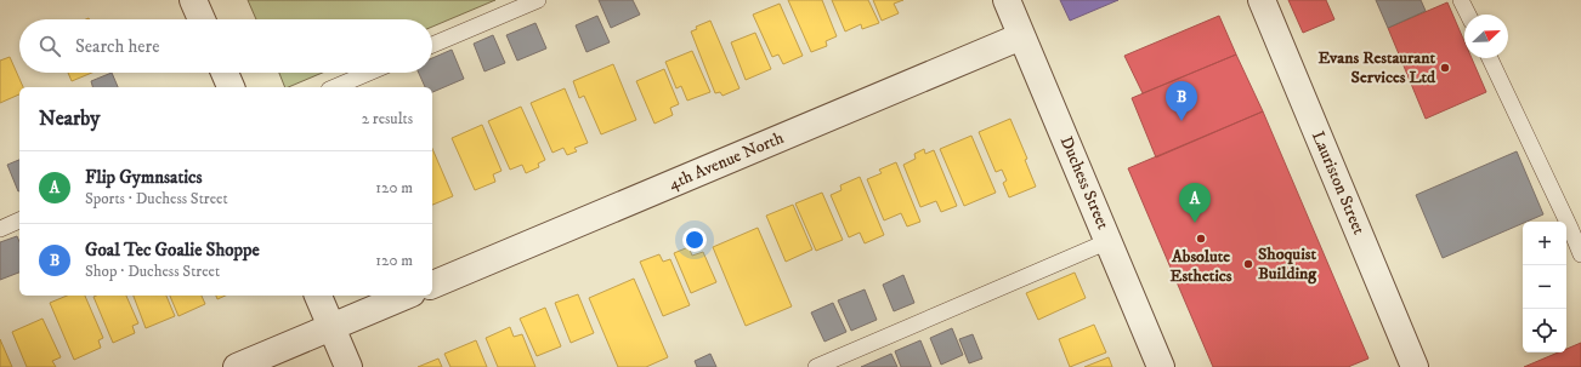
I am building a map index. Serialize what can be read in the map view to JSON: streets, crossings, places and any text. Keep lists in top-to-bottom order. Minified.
{"streets":{"street":["4th Avenue North","Duchess Street","Lauriston Street"]},"crossings":[["4th Avenue North","Duchess Street"]],"places":["Evans Restaurant Services Ltd","Absolute Esthetics","Shoquist Building"],"north":"top right","page":{"search":"Search here","pins":["B","A"],"heading":["Nearby","2 results"],"list":[{"mark":"A","name":"Flip Gymnsatics","note":"Sports · Duchess Street","value":"120 m"},{"mark":"B","name":"Goal Tec Goalie Shoppe","note":"Shop · Duchess Street","value":"120 m"}],"map_buttons":["+","−"]}}
